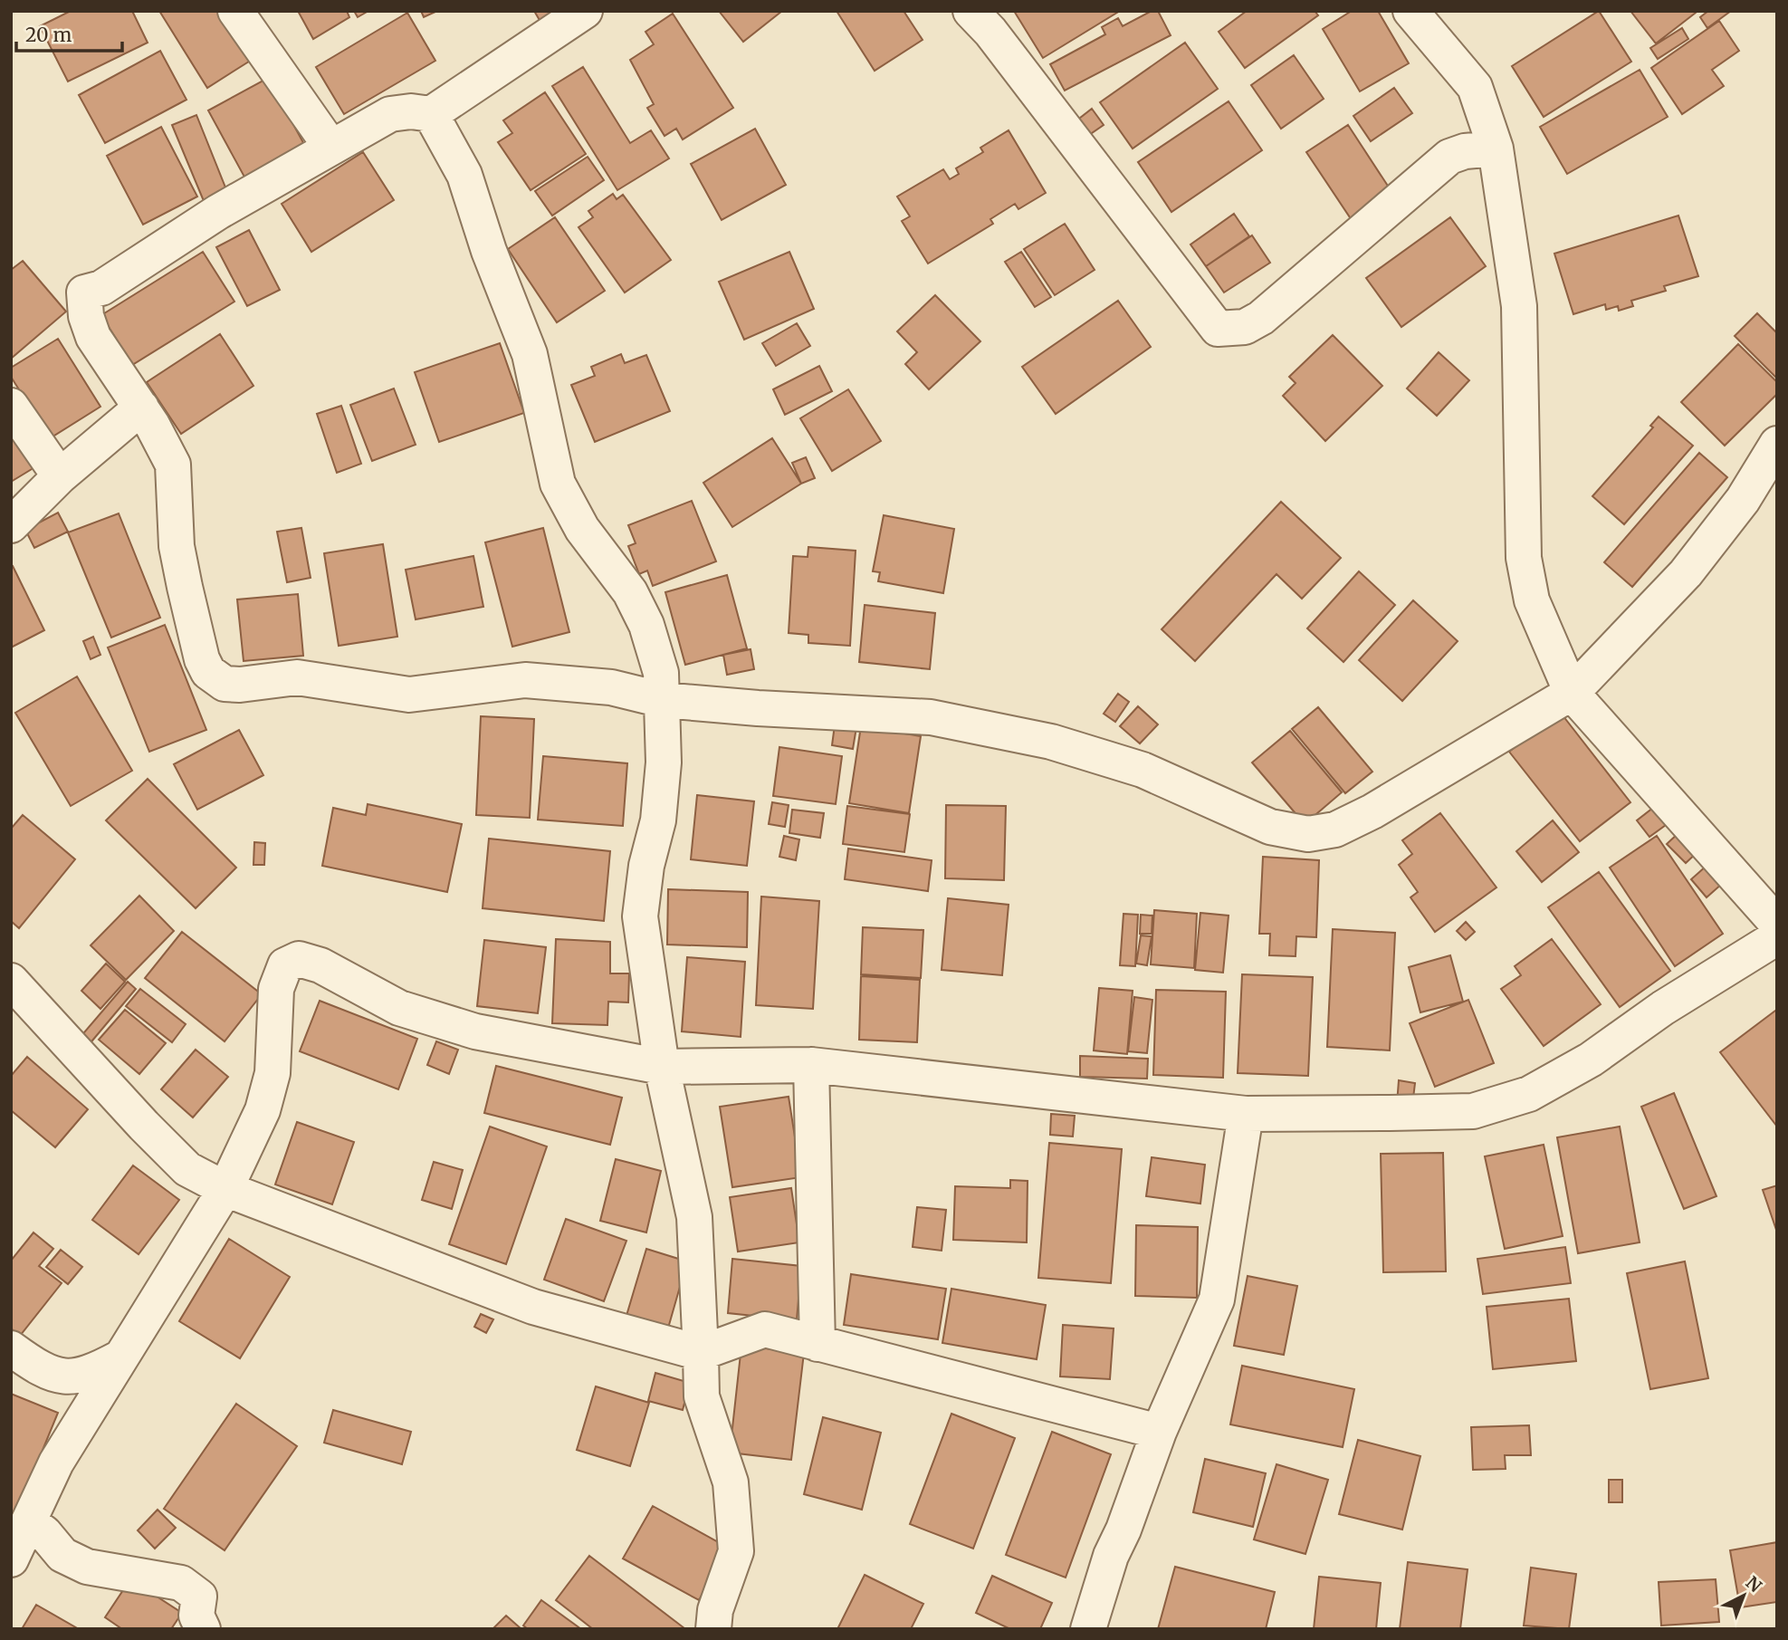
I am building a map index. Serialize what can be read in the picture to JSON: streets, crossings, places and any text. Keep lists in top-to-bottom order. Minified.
{"scale_bar":"20 m","north":"top right"}
